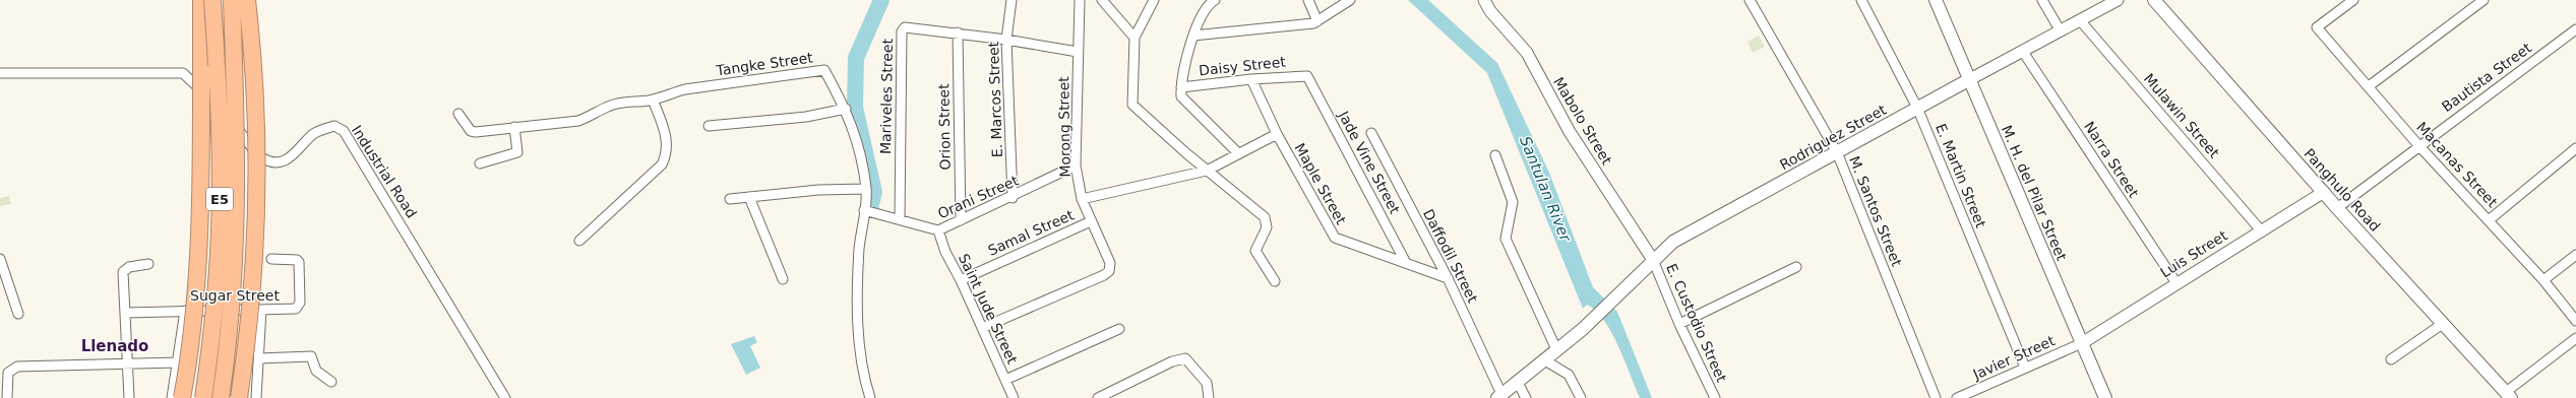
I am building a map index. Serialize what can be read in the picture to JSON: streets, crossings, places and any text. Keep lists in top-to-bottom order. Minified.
{"streets":{"highway":["E5"],"main road":["Rodriguez Street","Panghulo Road","M. H. del Pilar Street"],"street":["Tangke Street","Daisy Street","Bautista Street","Mariveles Street","E. Marcos Street","Mulawin Street","Mabolo Street","Orion Street","Morong Street","Narra Street","Jade Vine Street","Macanas Street","Industrial Road","E. Martin Street","Maple Street","Orani Street","M. Santos Street","Samal Street","Luis Street","Daffodil Street","Sugar Street","Saint Jude Street","E. Custodio Street","Javier Street"]},"crossings":[["Tangke Street","Orani Street"],["Daisy Street","Jade Vine Street"],["Daisy Street","Maple Street"],["Bautista Street","Macanas Street"],["Bautista Street","Panghulo Road"],["Mariveles Street","E. Marcos Street"],["Mariveles Street","Orion Street"],["Mariveles Street","Morong Street"],["Mariveles Street","Orani Street"],["E. Marcos Street","Orani Street"],["Mulawin Street","Rodriguez Street"],["Mulawin Street","Luis Street"],["Mabolo Street","Rodriguez Street"],["Mabolo Street","E. Custodio Street"],["Orion Street","Orani Street"],["Morong Street","Orani Street"],["Morong Street","Samal Street"],["Morong Street","Saint Jude Street"],["Rodriguez Street","Narra Street"],["Rodriguez Street","E. Martin Street"],["Rodriguez Street","M. H. del Pilar Street"],["Rodriguez Street","M. Santos Street"],["Rodriguez Street","Daffodil Street"],["Rodriguez Street","E. Custodio Street"],["Narra Street","Luis Street"],["Jade Vine Street","Maple Street"],["E. Martin Street","Javier Street"],["Maple Street","Daffodil Street"],["Panghulo Road","Luis Street"],["M. H. del Pilar Street","Luis Street"],["M. H. del Pilar Street","Javier Street"],["Orani Street","Saint Jude Street"],["Samal Street","Saint Jude Street"],["Luis Street","Javier Street"]],"districts":["Llenado"],"water":["Santulan River"]}
